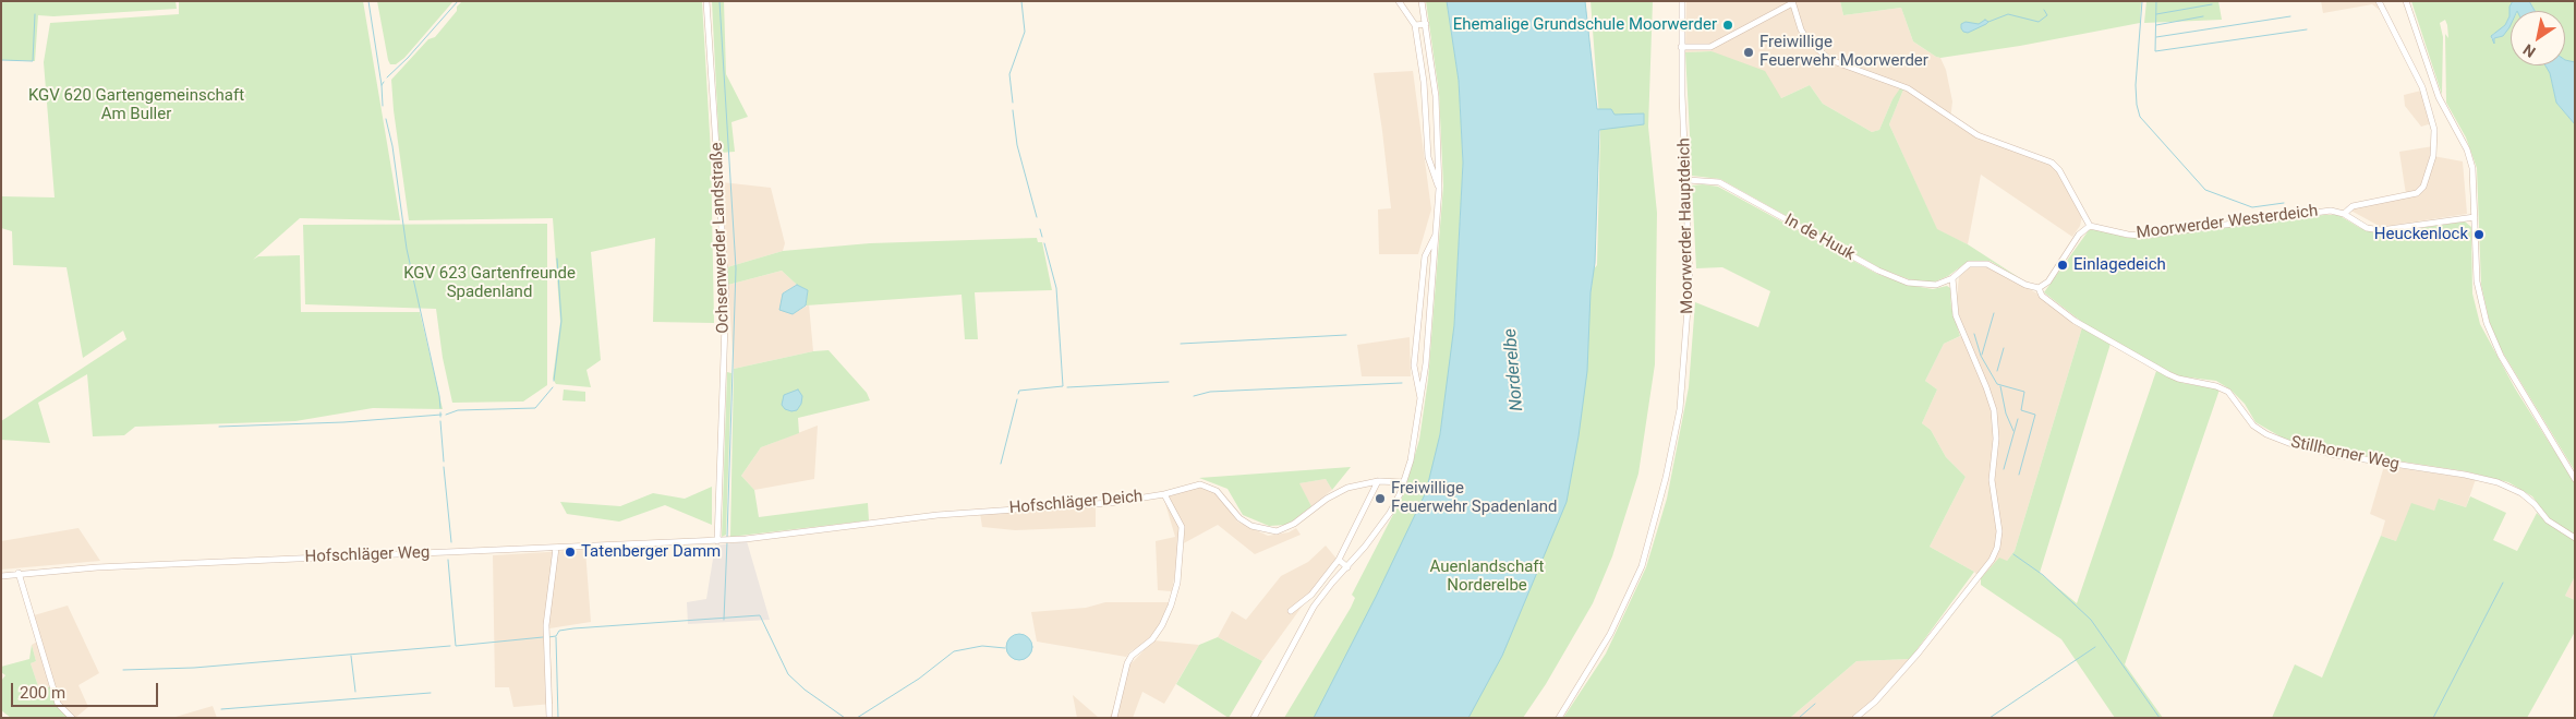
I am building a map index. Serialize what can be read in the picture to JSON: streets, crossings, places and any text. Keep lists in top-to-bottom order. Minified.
{"streets":{"street":["Moorwerder Westerdeich","Moorwerder Hauptdeich","Ochsenwerder Landstraße","In de Huuk","Stillhorner Weg","Hofschläger Deich","Hofschläger Weg"]},"crossings":[["Moorwerder Hauptdeich","In de Huuk"],["Ochsenwerder Landstraße","Hofschläger Deich"],["Ochsenwerder Landstraße","Hofschläger Weg"],["In de Huuk","Stillhorner Weg"],["Hofschläger Deich","Hofschläger Weg"]],"water":["Norderelbe"],"parks":["KGV 620 Gartengemeinschaft Am Buller","KGV 623 Gartenfreunde Spadenland","Auenlandschaft Norderelbe"],"places":["Ehemalige Grundschule Moorwerder","Freiwillige Feuerwehr Moorwerder","Heuckenlock","Einlagedeich","Freiwillige Feuerwehr Spadenland","Tatenberger Damm"],"scale_bar":"200 m","north":"bottom left"}
